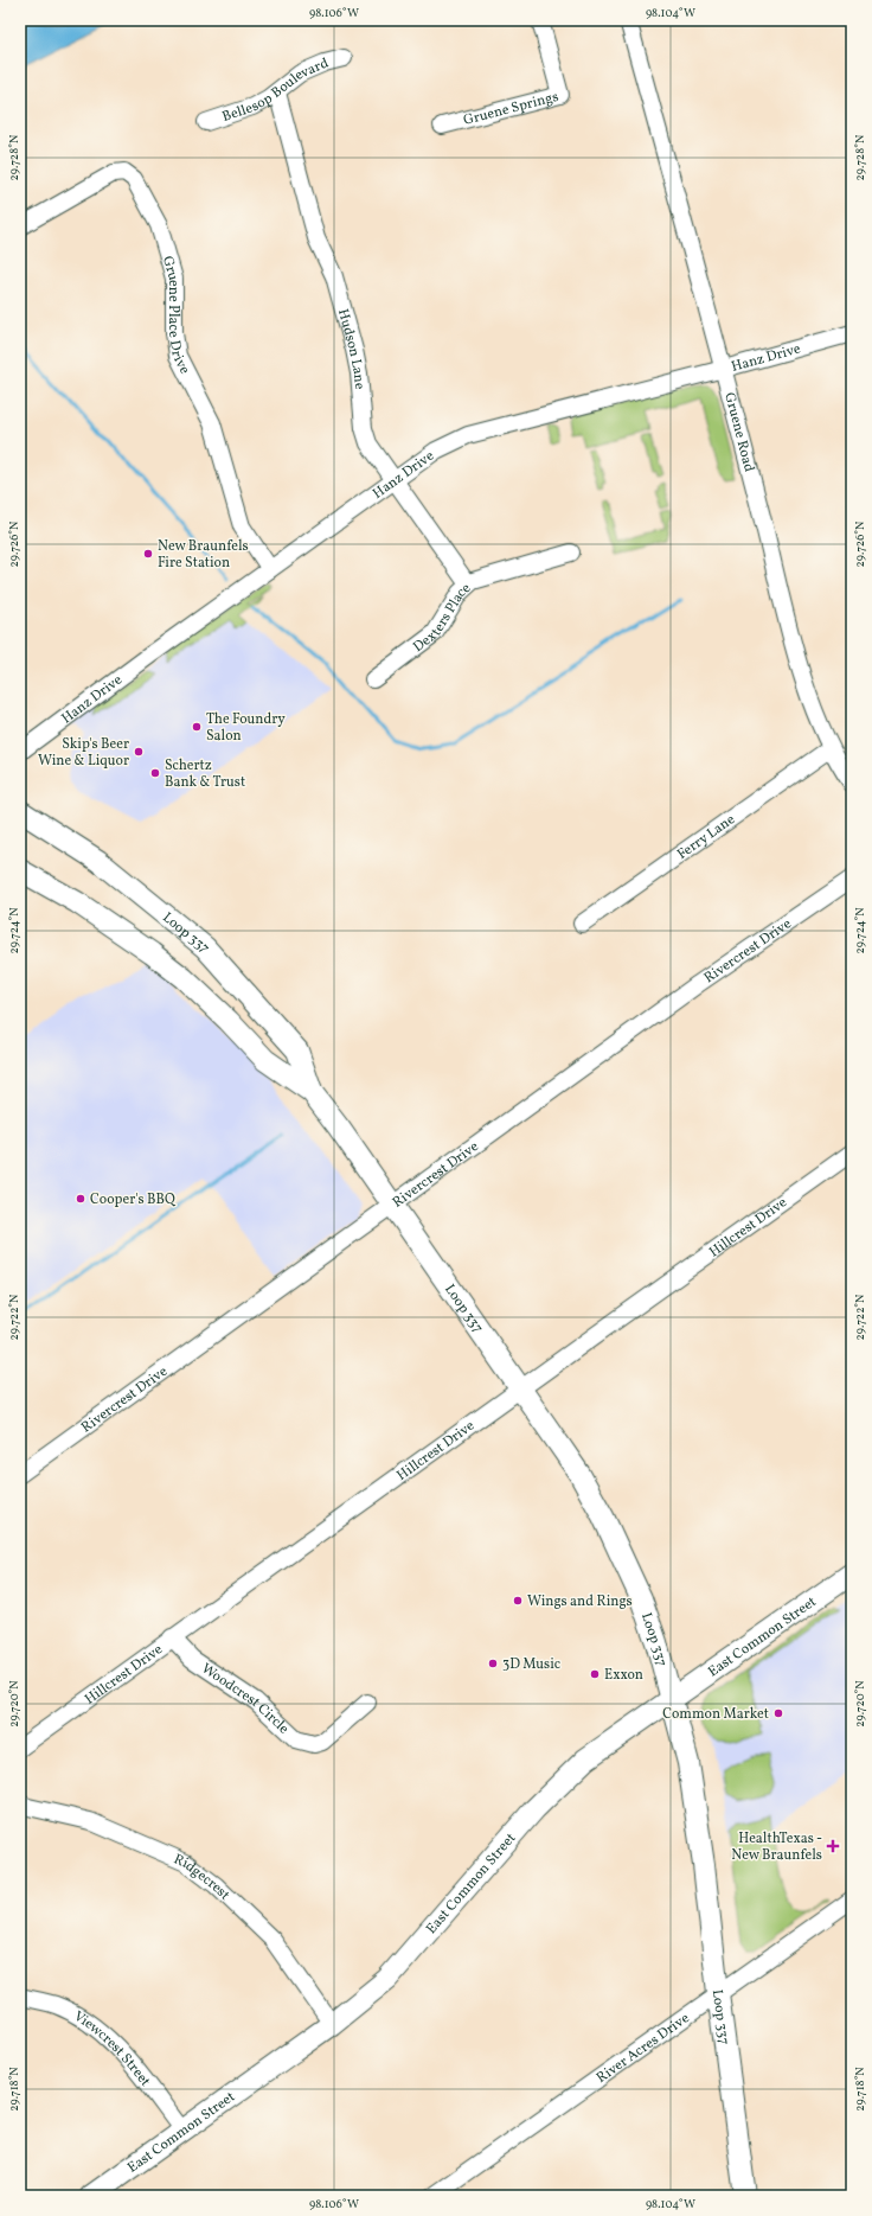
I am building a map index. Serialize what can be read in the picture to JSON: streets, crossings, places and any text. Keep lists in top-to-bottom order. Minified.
{"streets":{"main road":["Loop 337","East Common Street"],"street":["Bellesop Boulevard","Gruene Springs","Gruene Place Drive","Hudson Lane","Hanz Drive","Gruene Road","Dexters Place","Ferry Lane","Rivercrest Drive","Hillcrest Drive","Woodcrest Circle","Ridgecrest","River Acres Drive","Viewcrest Street"]},"crossings":[["Bellesop Boulevard","Hudson Lane"],["Gruene Place Drive","Hanz Drive"],["Hudson Lane","Hanz Drive"],["Hudson Lane","Dexters Place"],["Hanz Drive","Gruene Road"],["Gruene Road","Ferry Lane"],["Loop 337","Rivercrest Drive"],["Loop 337","Hillcrest Drive"],["Loop 337","East Common Street"],["Loop 337","River Acres Drive"],["Hillcrest Drive","Woodcrest Circle"],["East Common Street","Ridgecrest"],["East Common Street","Viewcrest Street"]],"places":{"other":["New Braunfels Fire Station","The Foundry Salon","Skip's Beer Wine & Liquor","Schertz Bank & Trust","Cooper's BBQ","Wings and Rings","3D Music","Exxon","Common Market"],"health":["HealthTexas - New Braunfels"]},"coordinates":["98.106°W","98.104°W","29.728°N","29.726°N","29.724°N","29.722°N","29.720°N","29.718°N"]}
